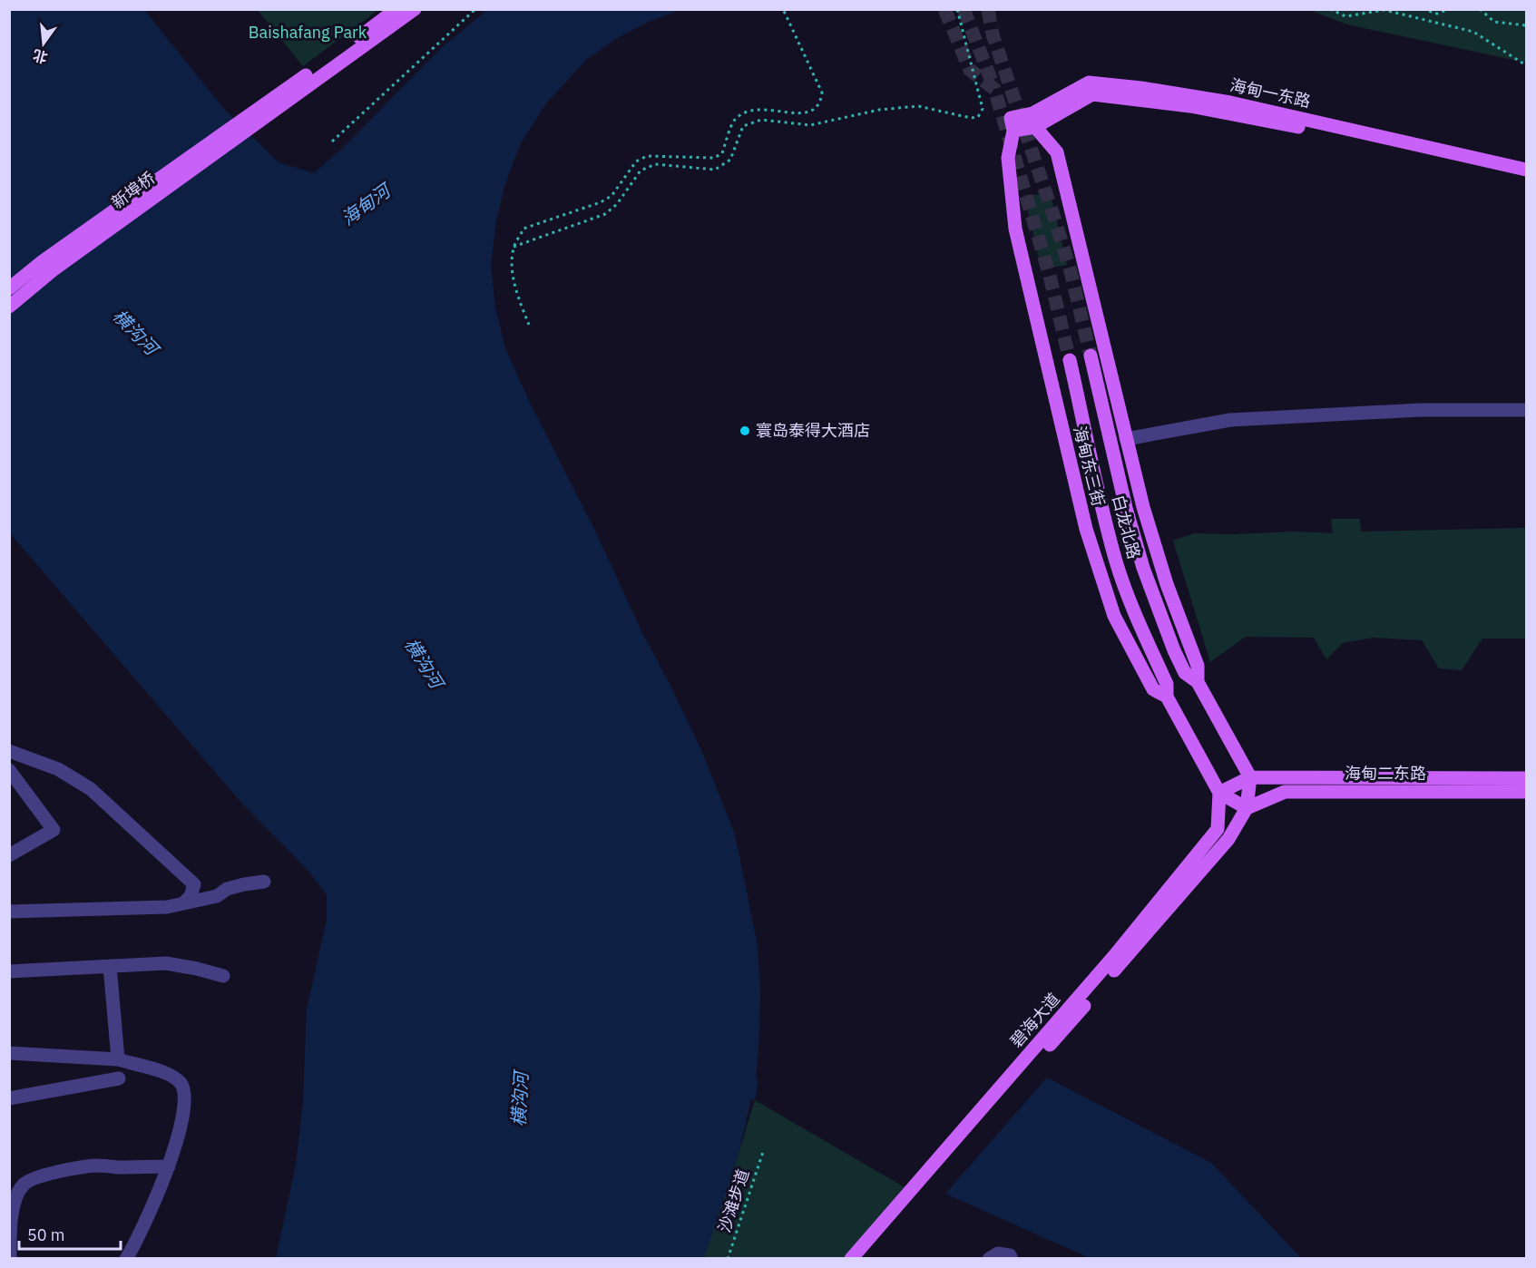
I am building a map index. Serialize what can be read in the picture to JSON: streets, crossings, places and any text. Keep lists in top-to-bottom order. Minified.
{"streets":{"main road":["海甸一东路","新埠桥","海甸东三街","白龙北路","海甸二东路","碧海大道"],"path":["沙滩步道"]},"crossings":[["海甸一东路","海甸东三街"],["海甸东三街","白龙北路"],["海甸东三街","碧海大道"],["海甸二东路","碧海大道"]],"water":["海甸河","横沟河"],"parks":["Baishafang Park"],"places":["寰岛泰得大酒店"],"scale_bar":"50 m","north":"bottom"}
